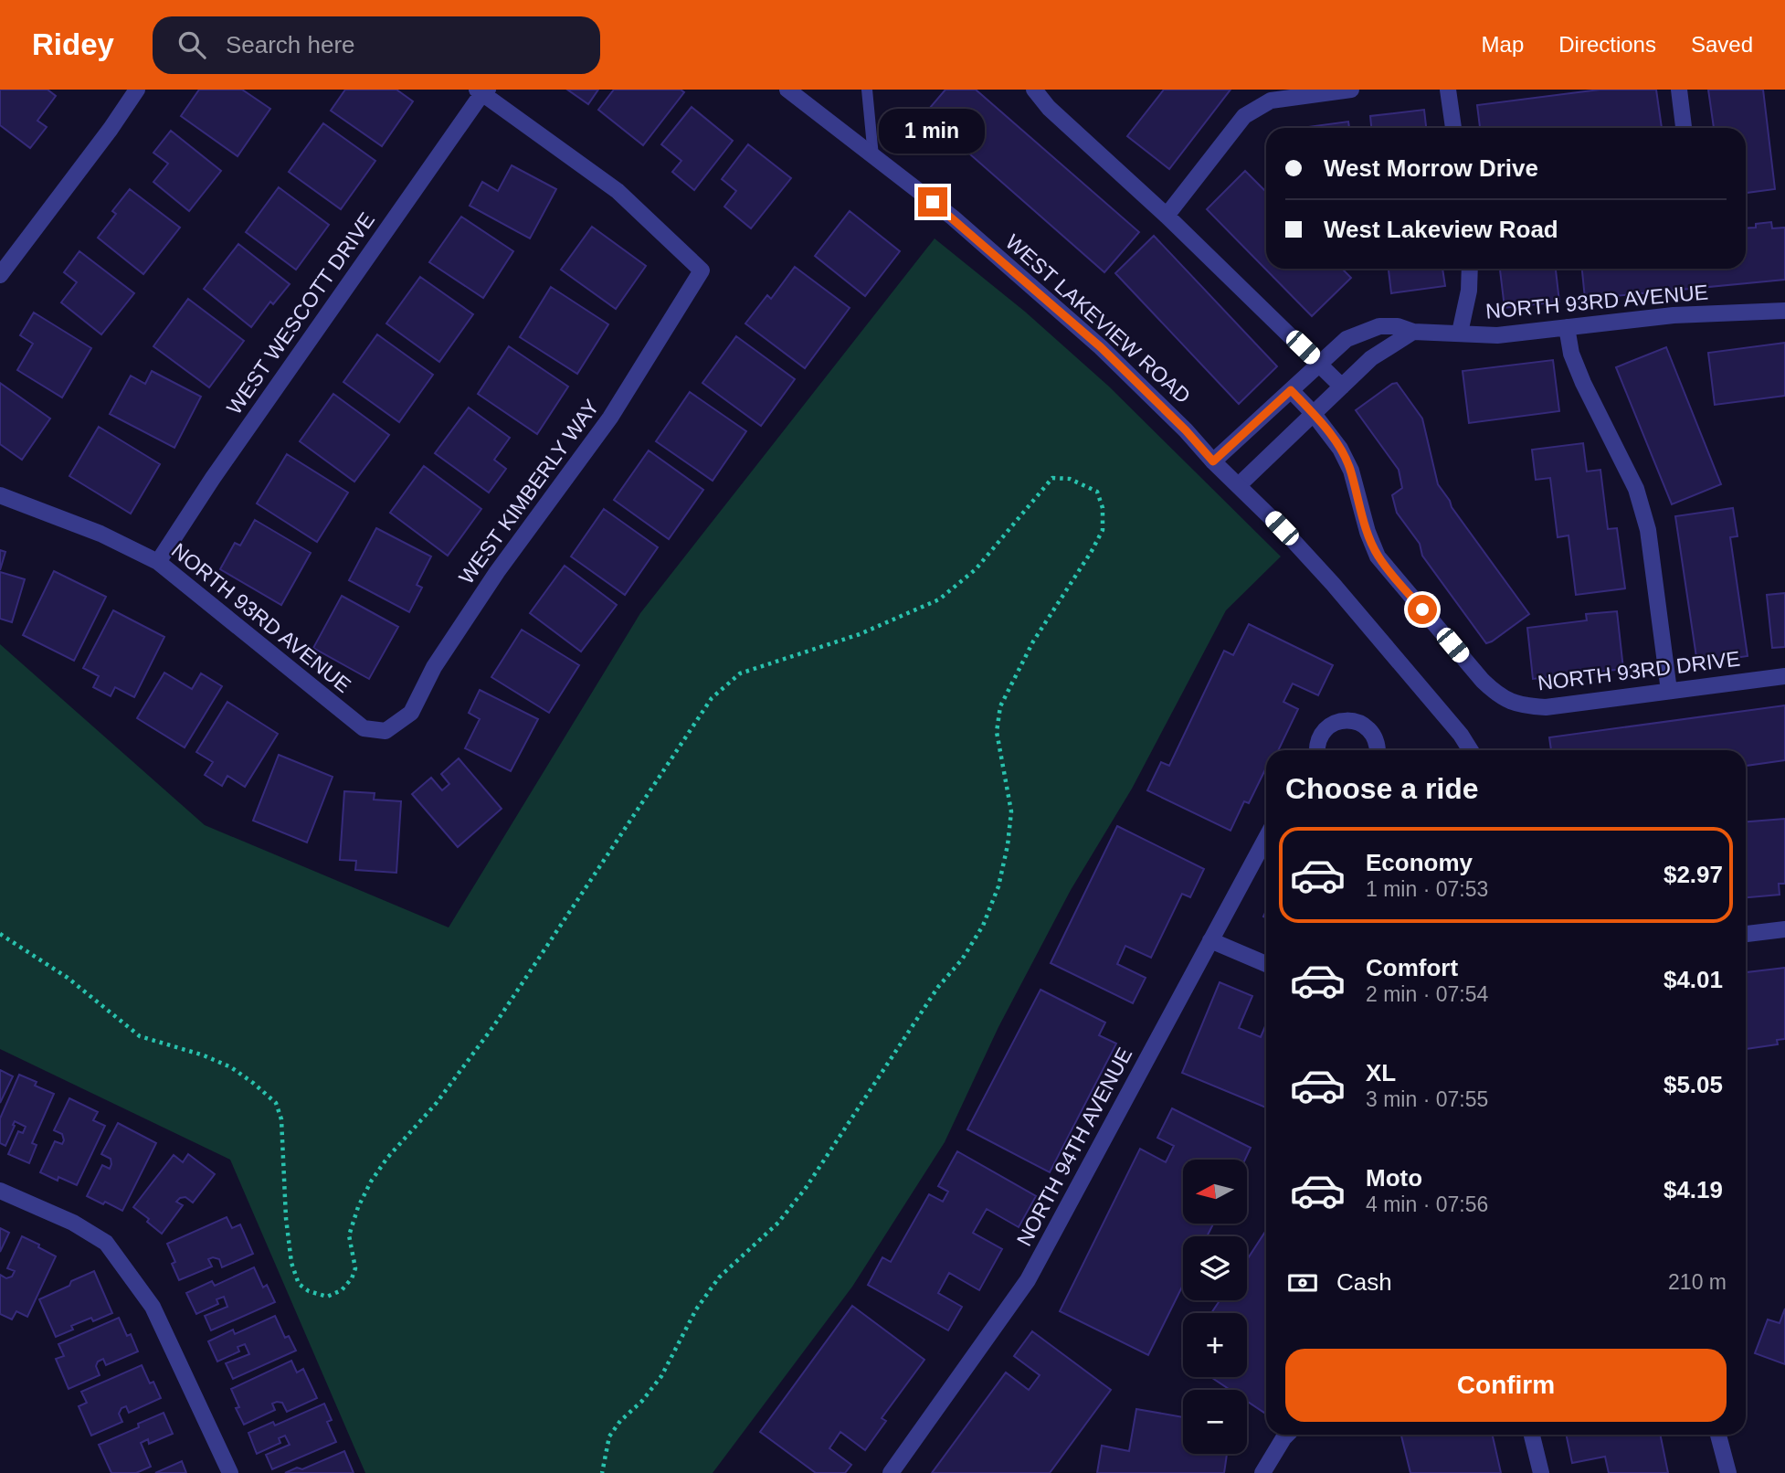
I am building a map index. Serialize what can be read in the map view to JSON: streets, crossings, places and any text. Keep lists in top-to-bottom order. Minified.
{"streets":{"street":["NORTH 93RD AVENUE","WEST WESCOTT DRIVE","WEST LAKEVIEW ROAD","WEST KIMBERLY WAY","NORTH 93RD DRIVE","NORTH 94TH AVENUE"]},"crossings":[["NORTH 93RD AVENUE","WEST WESCOTT DRIVE"],["NORTH 93RD AVENUE","WEST LAKEVIEW ROAD"],["NORTH 93RD AVENUE","WEST KIMBERLY WAY"],["WEST WESCOTT DRIVE","WEST KIMBERLY WAY"]],"north":"left","page":{"header":"Ridey","search":"Search here","nav":["Map","Directions","Saved"],"bubble":"1 min","banner":["West Morrow Drive","West Lakeview Road"],"heading":"Choose a ride","list":[{"name":"Economy","note":"1 min · 07:53","value":"$2.97"},{"name":"Comfort","note":"2 min · 07:54","value":"$4.01"},{"name":"XL","note":"3 min · 07:55","value":"$5.05"},{"name":"Moto","note":"4 min · 07:56","value":"$4.19"}],"map_buttons":["+","−"],"pay":["Cash","210 m"],"buttons":"Confirm"}}
